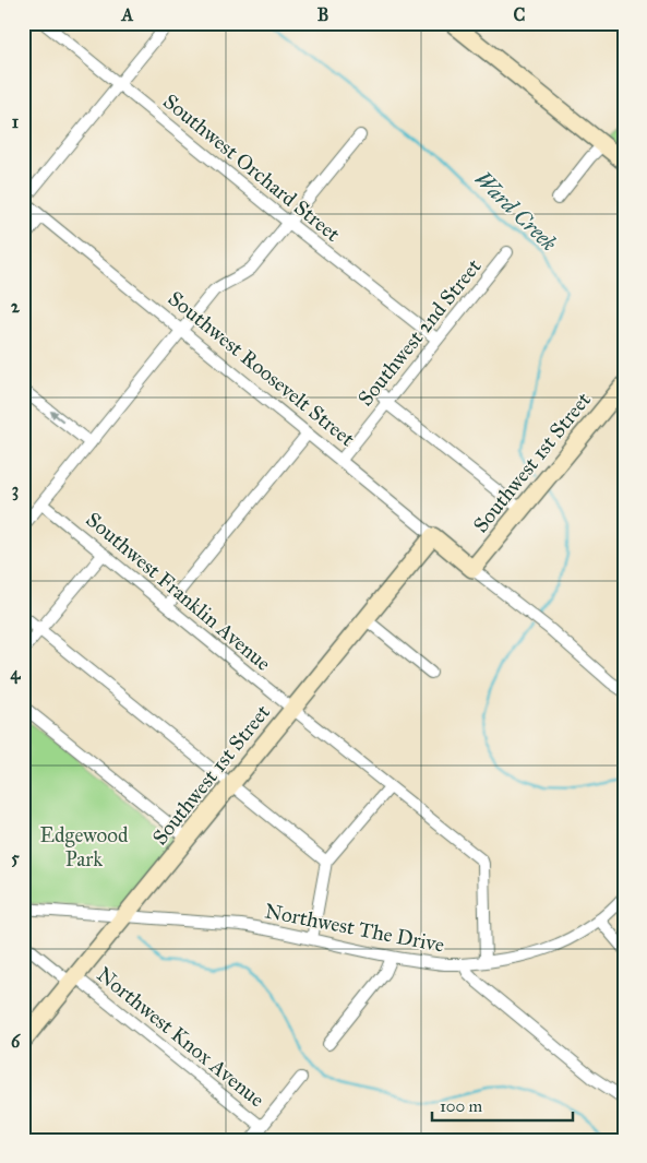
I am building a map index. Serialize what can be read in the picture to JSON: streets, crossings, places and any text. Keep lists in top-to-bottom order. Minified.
{"streets":{"street":["Southwest Orchard Street","Southwest 2nd Street","Southwest Roosevelt Street","Southwest 1st Street","Southwest Franklin Avenue","Northwest The Drive","Northwest Knox Avenue"]},"crossings":[["Southwest Orchard Street","Southwest 2nd Street"],["Southwest 2nd Street","Southwest Roosevelt Street"],["Southwest Roosevelt Street","Southwest 1st Street"],["Southwest 1st Street","Southwest Franklin Avenue"],["Southwest 1st Street","Northwest The Drive"],["Southwest 1st Street","Northwest Knox Avenue"],["Southwest Franklin Avenue","Northwest The Drive"]],"water":["Ward Creek"],"parks":["Edgewood Park"],"scale_bar":"100 m","grid":{"columns":["A","B","C"],"rows":["1","2","3","4","5","6"]}}
